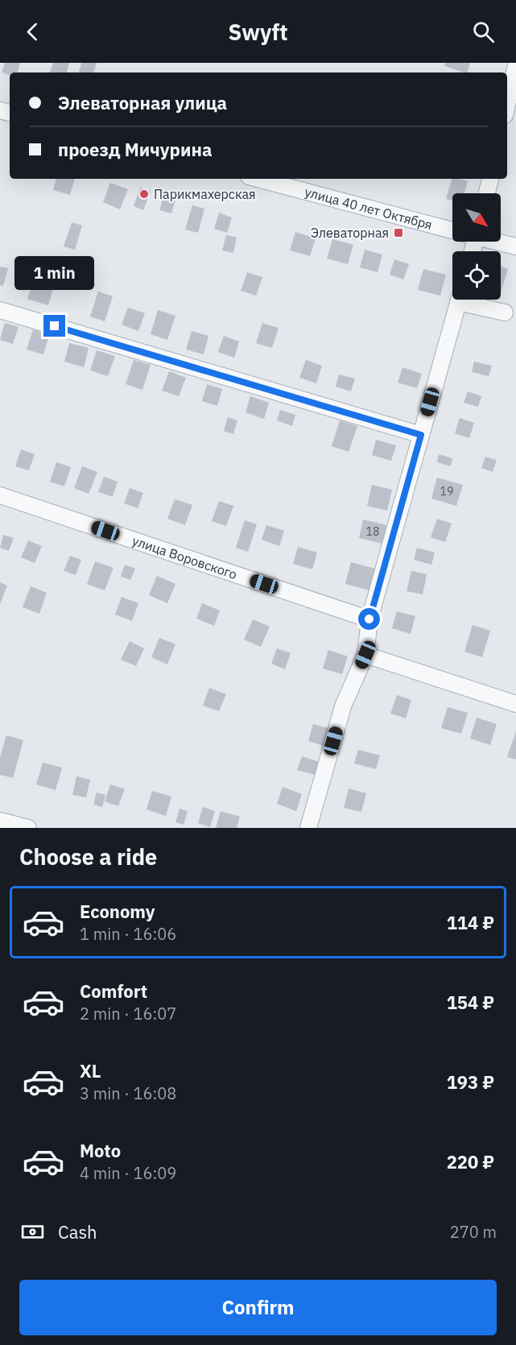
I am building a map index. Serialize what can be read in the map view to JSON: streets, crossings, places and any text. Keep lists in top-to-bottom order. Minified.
{"streets":{"street":["улица 40 лет Октября","улица Воровского"]},"places":{"other":["Парикмахерская"],"transit":["Элеваторная"]},"house_numbers":["19","18"],"north":"bottom right","page":{"header":"Swyft","banner":["Элеваторная улица","проезд Мичурина"],"bubble":"1 min","heading":"Choose a ride","list":[{"name":"Economy","note":"1 min · 16:06","value":"114 ₽"},{"name":"Comfort","note":"2 min · 16:07","value":"154 ₽"},{"name":"XL","note":"3 min · 16:08","value":"193 ₽"},{"name":"Moto","note":"4 min · 16:09","value":"220 ₽"}],"pay":["Cash","270 m"],"buttons":"Confirm"}}
